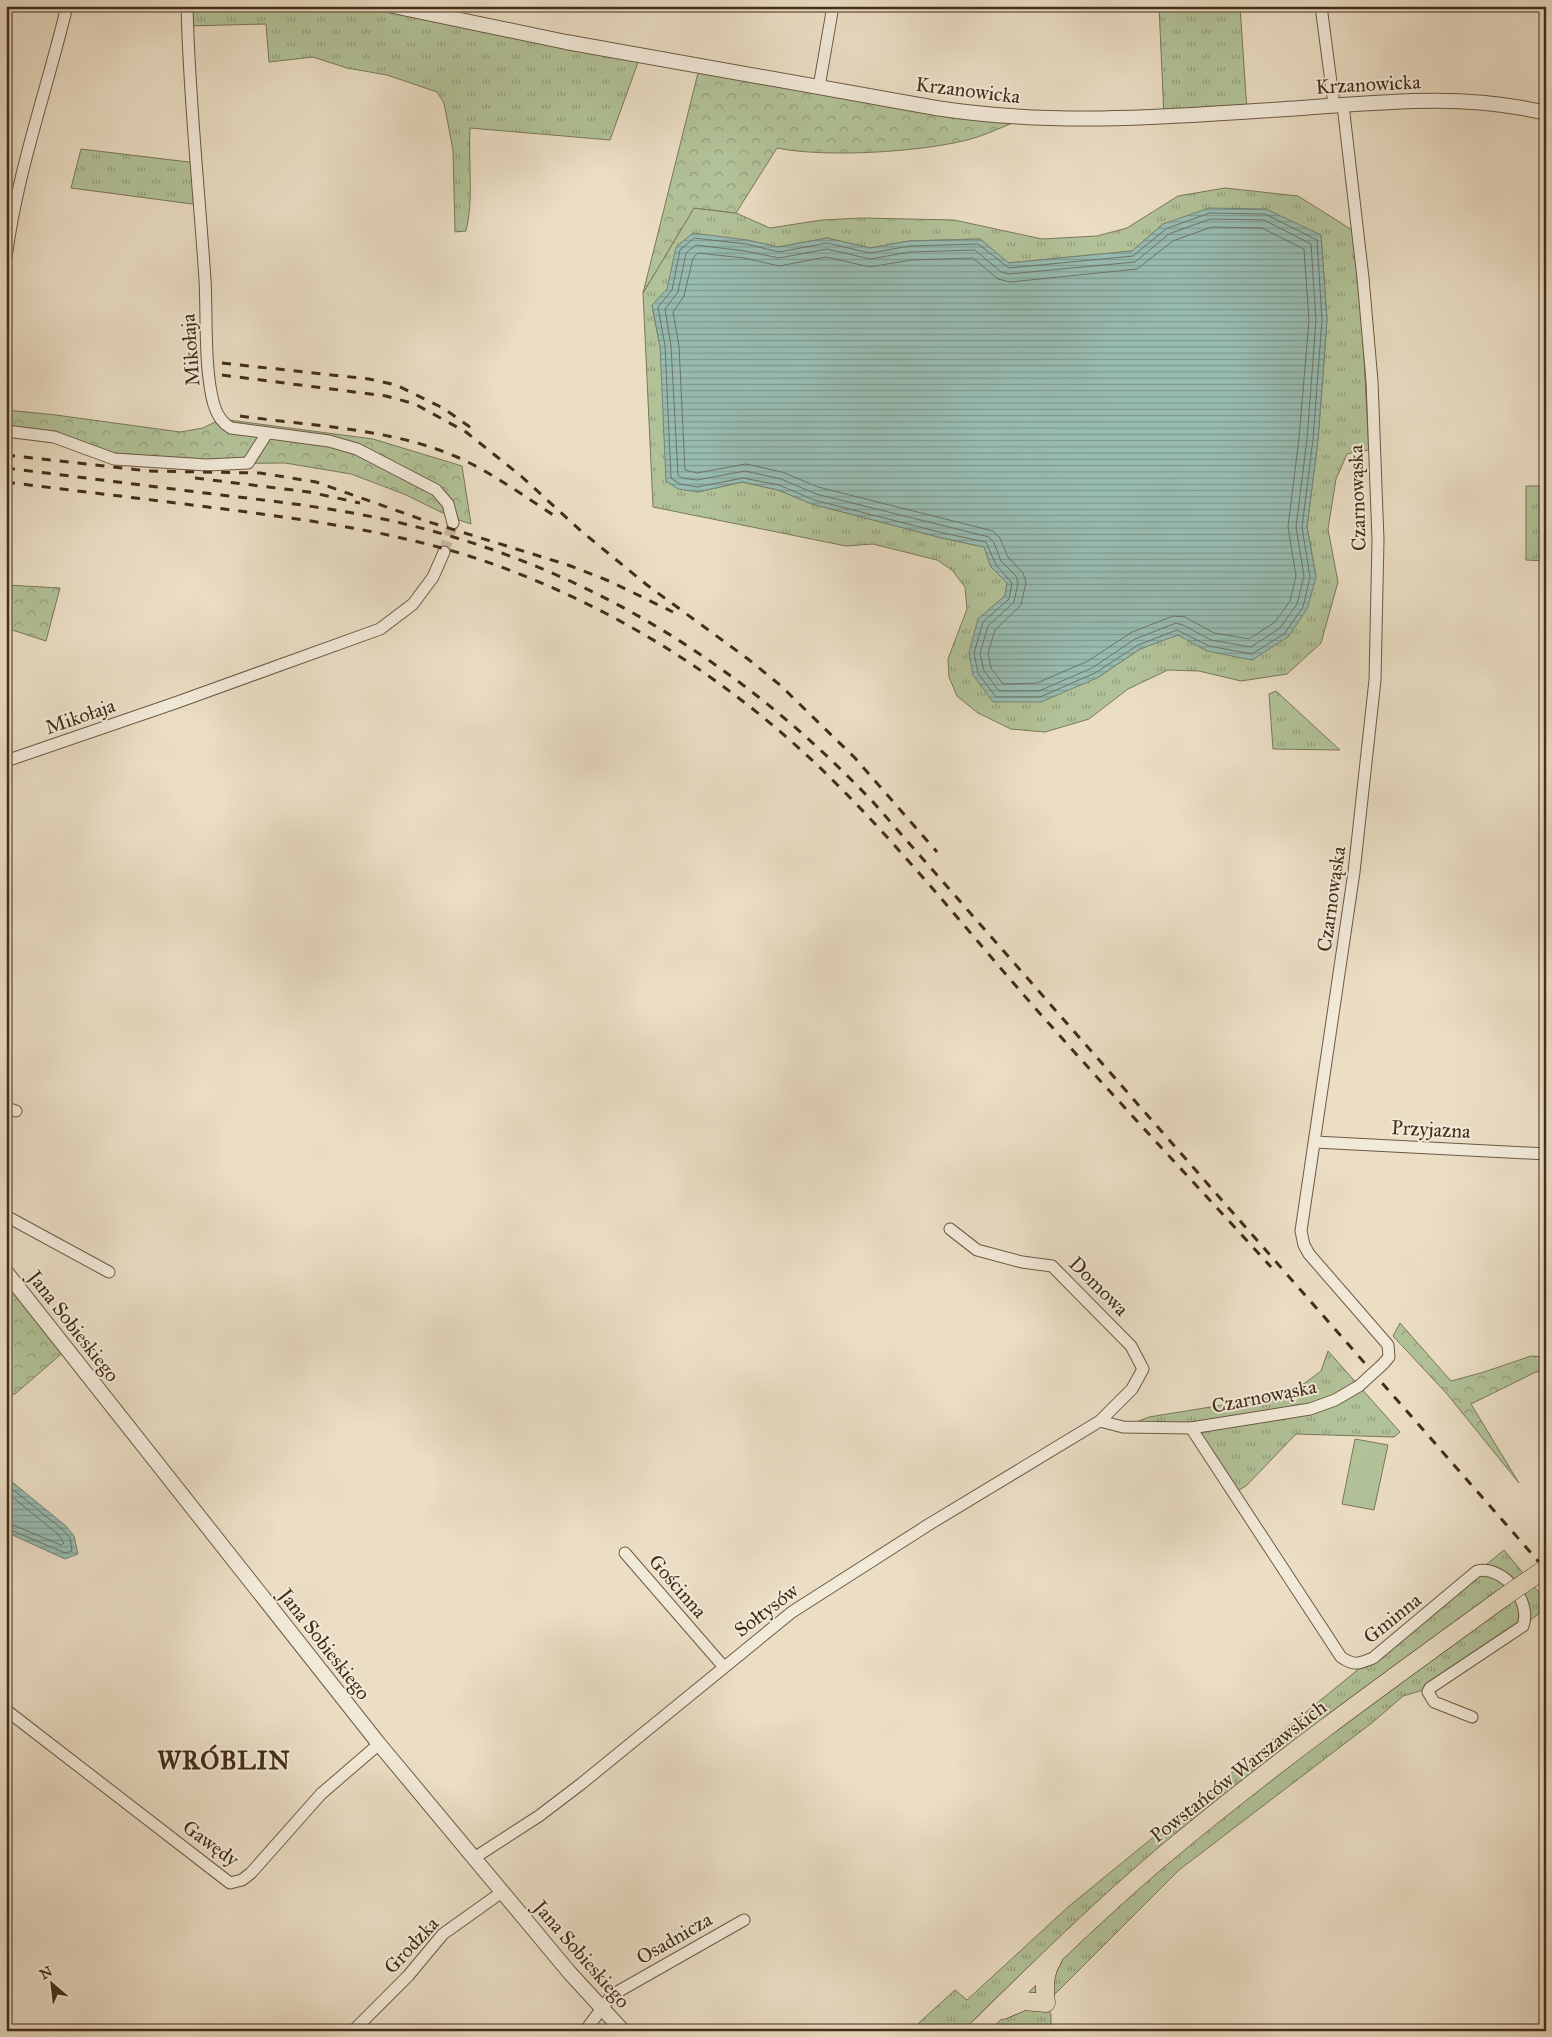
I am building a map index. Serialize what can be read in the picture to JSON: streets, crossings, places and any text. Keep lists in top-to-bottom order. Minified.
{"streets":{"main road":["Powstańców Warszawskich"],"street":["Krzanowicka","Mikołaja","Czarnowąska","Przyjazna","Domowa","Jana Sobieskiego","Gościnna","Sołtysów","Gminna","Gawędy","Osadnicza","Grodzka"]},"crossings":[["Krzanowicka","Czarnowąska"],["Czarnowąska","Przyjazna"],["Czarnowąska","Domowa"],["Czarnowąska","Sołtysów"],["Czarnowąska","Gminna"],["Domowa","Sołtysów"],["Jana Sobieskiego","Sołtysów"],["Jana Sobieskiego","Gawędy"],["Jana Sobieskiego","Osadnicza"],["Jana Sobieskiego","Grodzka"],["Gościnna","Sołtysów"]],"districts":["WRÓBLIN"],"north":"top left"}
